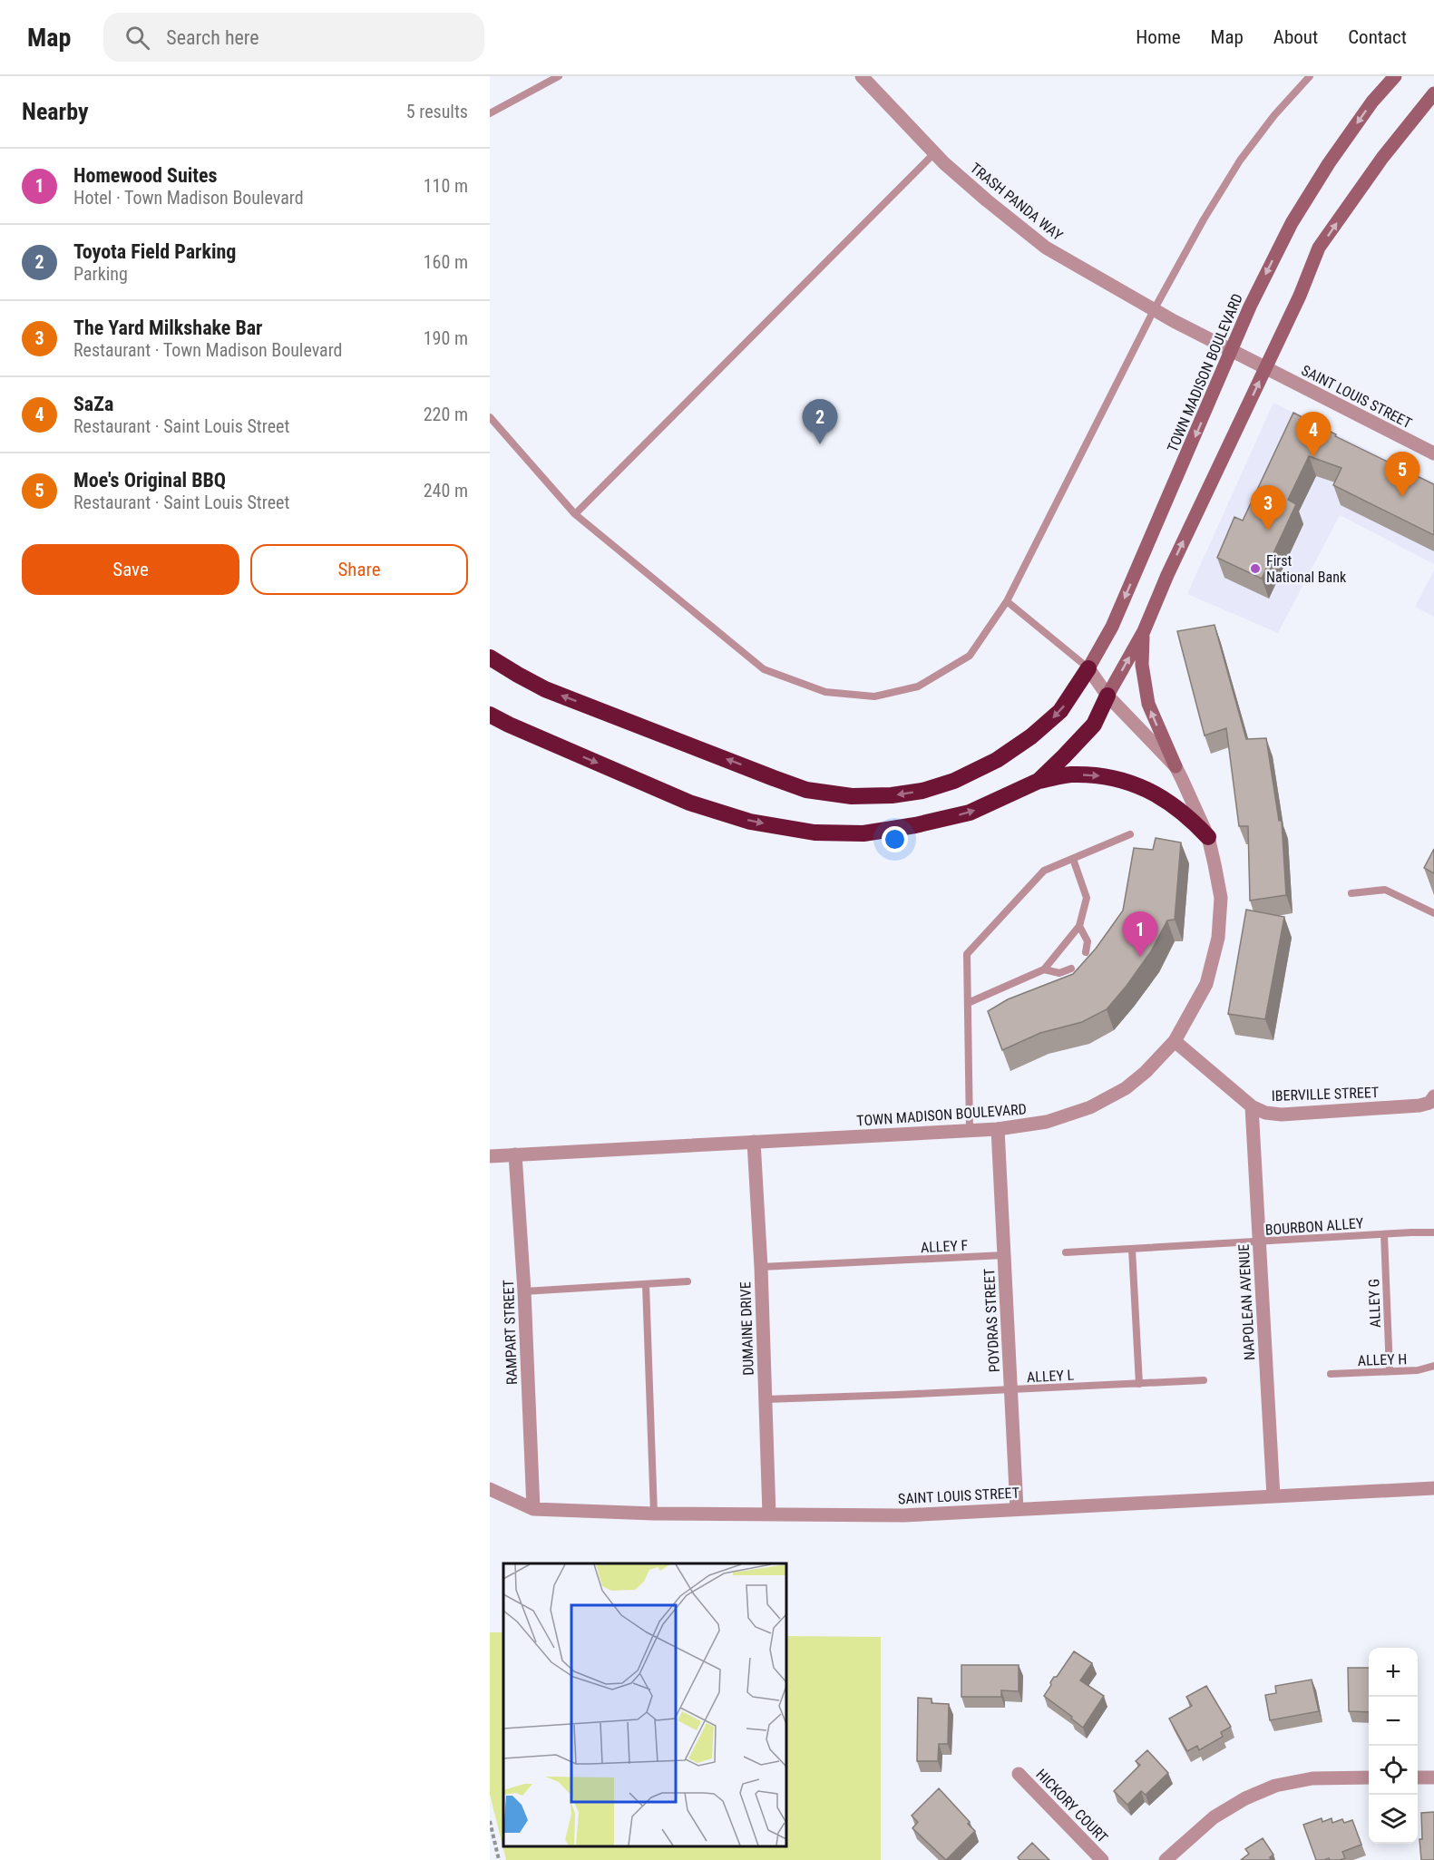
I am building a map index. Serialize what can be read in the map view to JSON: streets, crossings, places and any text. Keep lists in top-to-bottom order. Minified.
{"streets":{"main road":["TOWN MADISON BOULEVARD"],"street":["TRASH PANDA WAY","SAINT LOUIS STREET","IBERVILLE STREET","NAPOLEAN AVENUE","POYDRAS STREET","DUMAINE DRIVE","RAMPART STREET","HICKORY COURT"],"lane":["BOURBON ALLEY","ALLEY F","ALLEY G","ALLEY H","ALLEY L"]},"crossings":[["TRASH PANDA WAY","TOWN MADISON BOULEVARD"],["TRASH PANDA WAY","SAINT LOUIS STREET"],["TOWN MADISON BOULEVARD","SAINT LOUIS STREET"],["TOWN MADISON BOULEVARD","IBERVILLE STREET"],["TOWN MADISON BOULEVARD","POYDRAS STREET"],["TOWN MADISON BOULEVARD","DUMAINE DRIVE"],["TOWN MADISON BOULEVARD","RAMPART STREET"],["SAINT LOUIS STREET","NAPOLEAN AVENUE"],["SAINT LOUIS STREET","POYDRAS STREET"],["SAINT LOUIS STREET","DUMAINE DRIVE"],["SAINT LOUIS STREET","RAMPART STREET"],["IBERVILLE STREET","NAPOLEAN AVENUE"],["BOURBON ALLEY","NAPOLEAN AVENUE"],["BOURBON ALLEY","ALLEY G"],["ALLEY F","POYDRAS STREET"],["ALLEY F","DUMAINE DRIVE"],["ALLEY G","ALLEY H"],["POYDRAS STREET","ALLEY L"],["DUMAINE DRIVE","ALLEY L"]],"places":["First National Bank"],"page":{"header":"Map","search":"Search here","nav":["Home","Map","About","Contact"],"heading":["Nearby","5 results"],"list":[{"mark":"1","name":"Homewood Suites","note":"Hotel · Town Madison Boulevard","value":"110 m"},{"mark":"2","name":"Toyota Field Parking","note":"Parking","value":"160 m"},{"mark":"3","name":"The Yard Milkshake Bar","note":"Restaurant · Town Madison Boulevard","value":"190 m"},{"mark":"4","name":"SaZa","note":"Restaurant · Saint Louis Street","value":"220 m"},{"mark":"5","name":"Moe's Original BBQ","note":"Restaurant · Saint Louis Street","value":"240 m"}],"pins":["2","4","5","3","1"],"buttons":["Save","Share"],"map_buttons":["+","−"]}}
